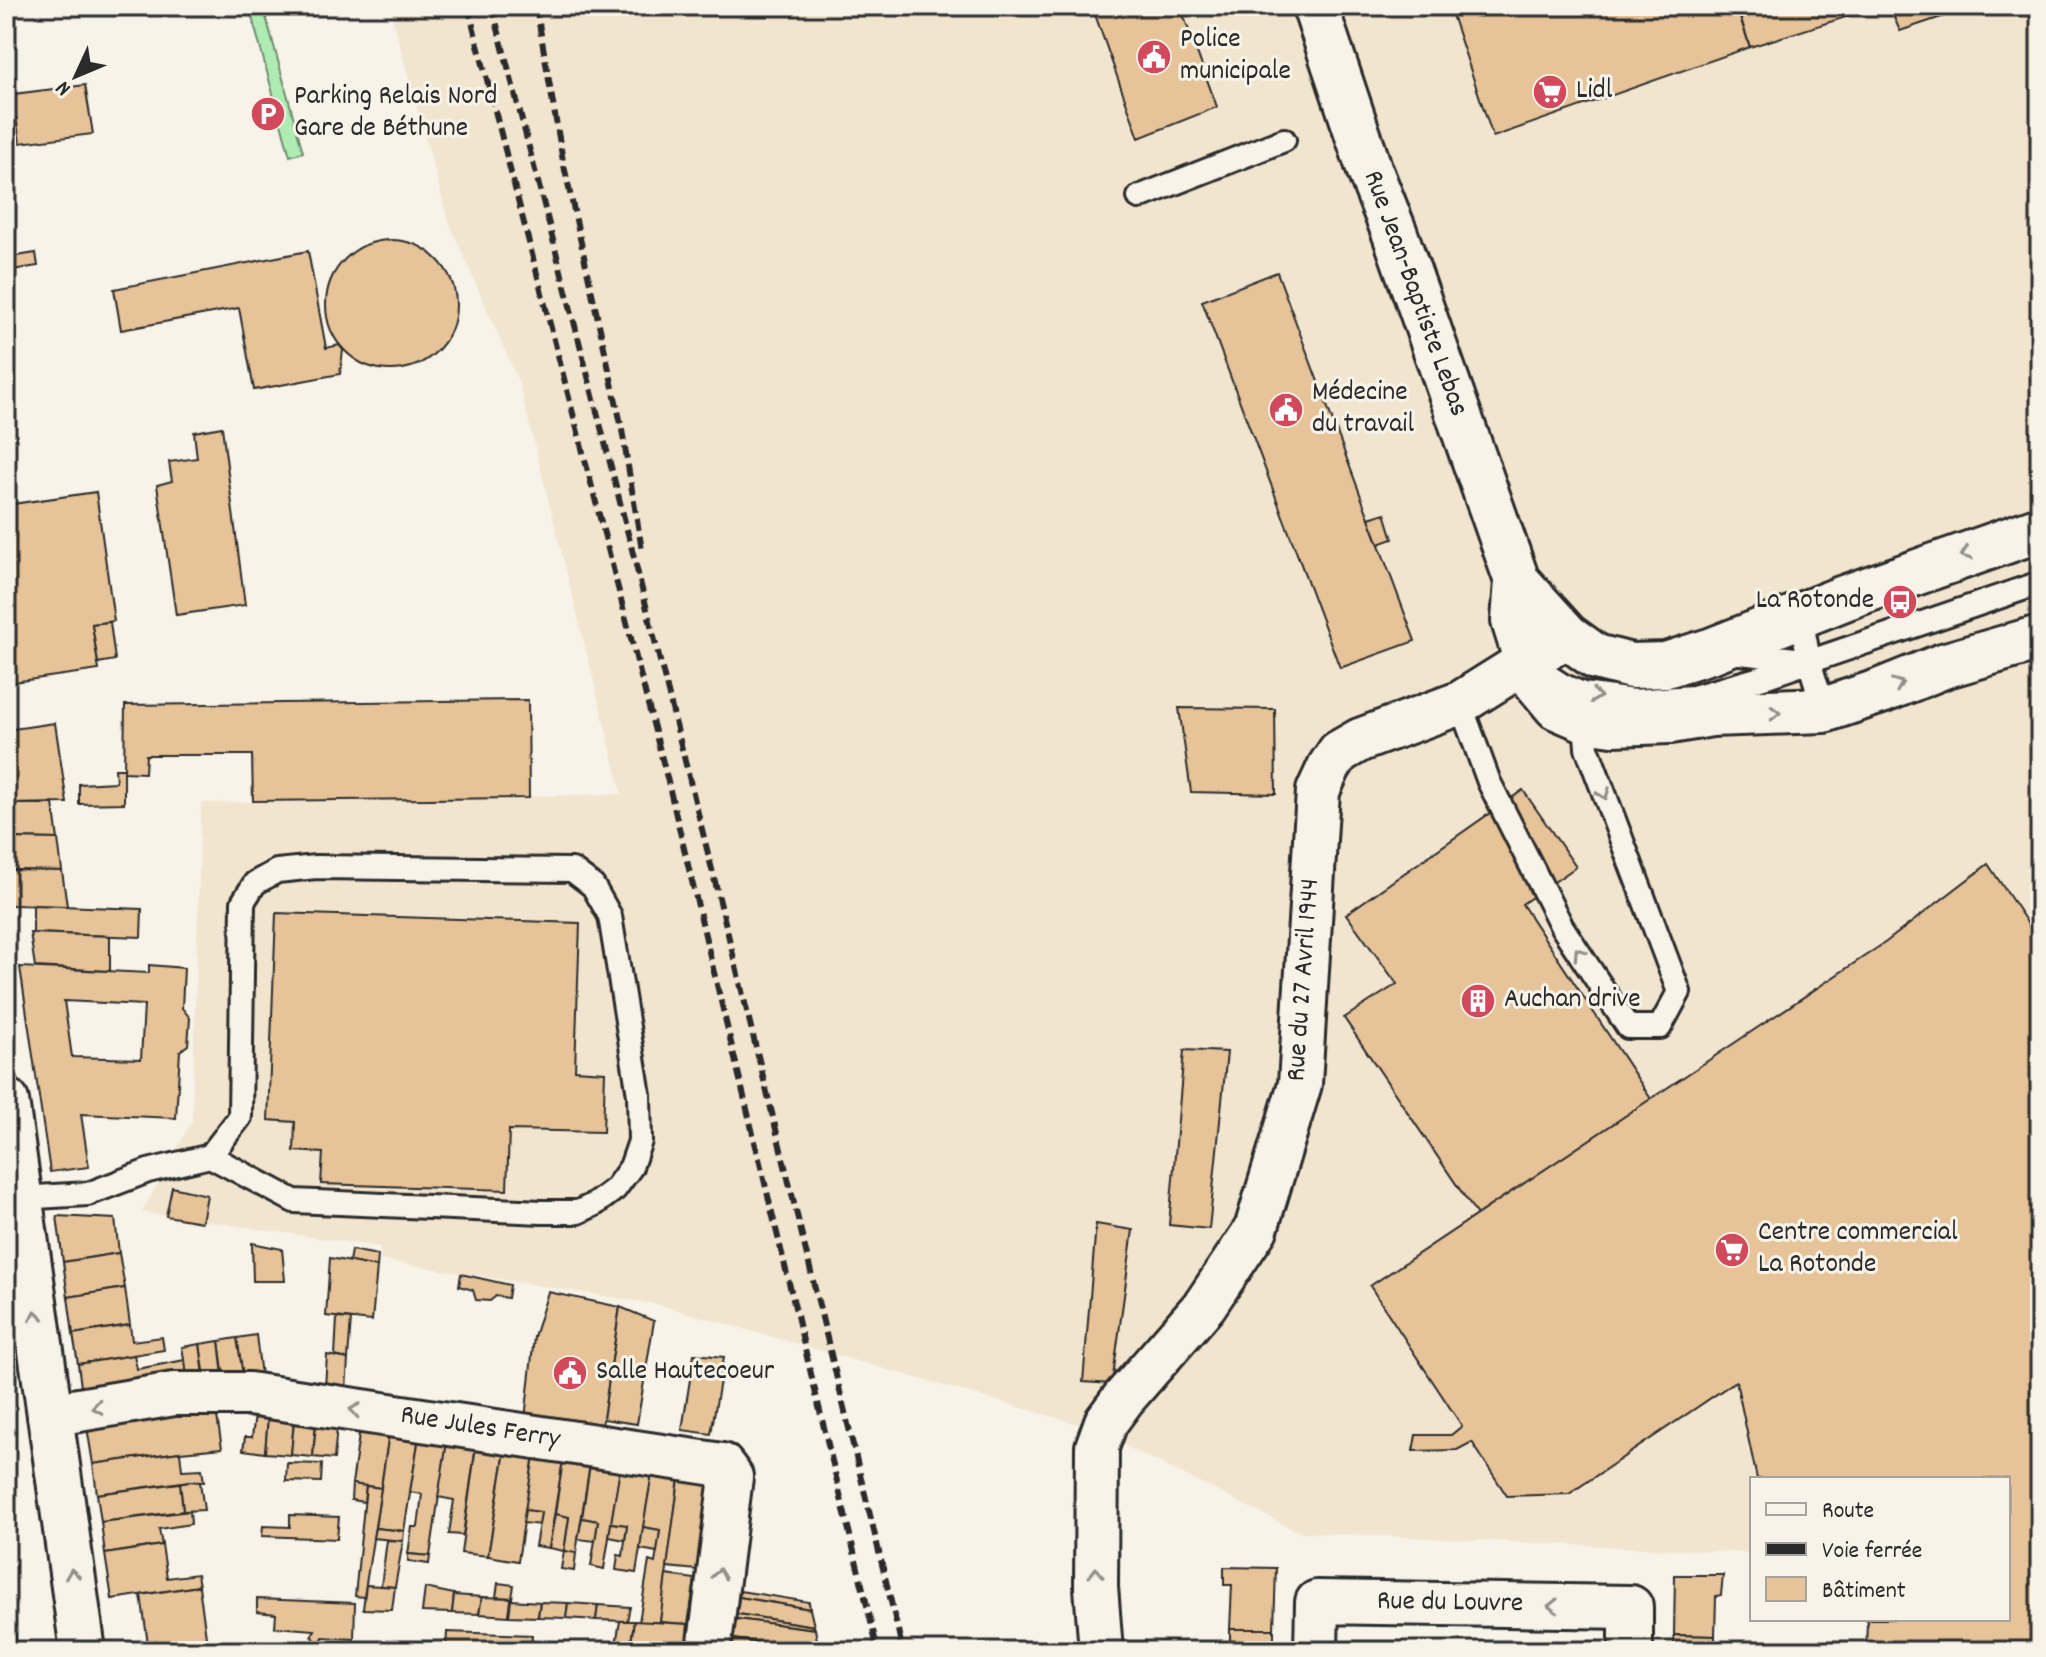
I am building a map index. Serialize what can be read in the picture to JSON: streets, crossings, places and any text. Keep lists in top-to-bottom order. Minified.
{"streets":{"street":["Rue Jean-Baptiste Lebas","Rue du 27 Avril 1944","Rue Jules Ferry","Rue du Louvre"]},"one_way":["Rue du 27 Avril 1944","Rue Jules Ferry"],"places":{"public building":["Police municipale","Médecine du travail","Salle Hautecoeur"],"supermarket":["Lidl","Centre commercial La Rotonde"],"parking":["Parking Relais Nord Gare de Béthune"],"bus stop":["La Rotonde"],"building":["Auchan drive"]},"legend":["Route","Voie ferrée","Bâtiment"],"north":"bottom left"}
